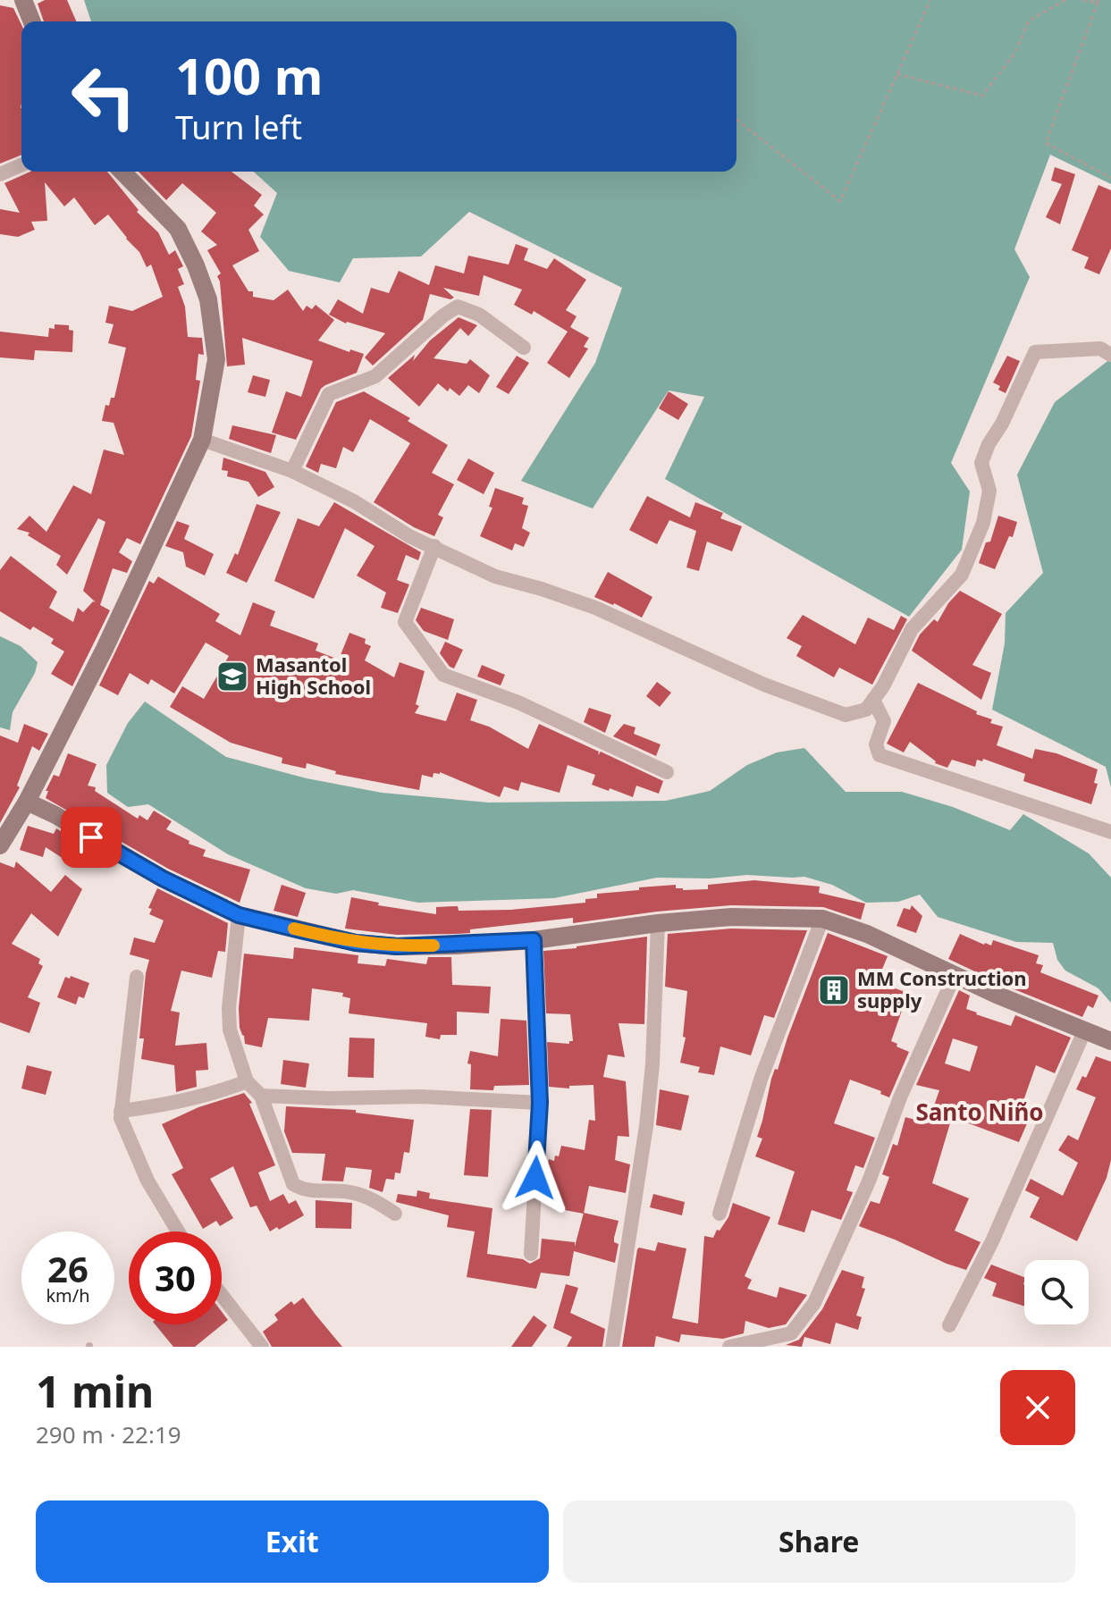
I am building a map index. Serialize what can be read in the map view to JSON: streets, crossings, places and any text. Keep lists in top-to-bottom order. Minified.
{"districts":["Santo Niño"],"places":{"school or university":["Masantol High School"],"building":["MM Construction supply"]},"page":{"turn":["100 m","Turn left"],"speed":"26 km/h","limit":"30","heading":["1 min","290 m · 22:19"],"buttons":["Exit","Share"]}}
